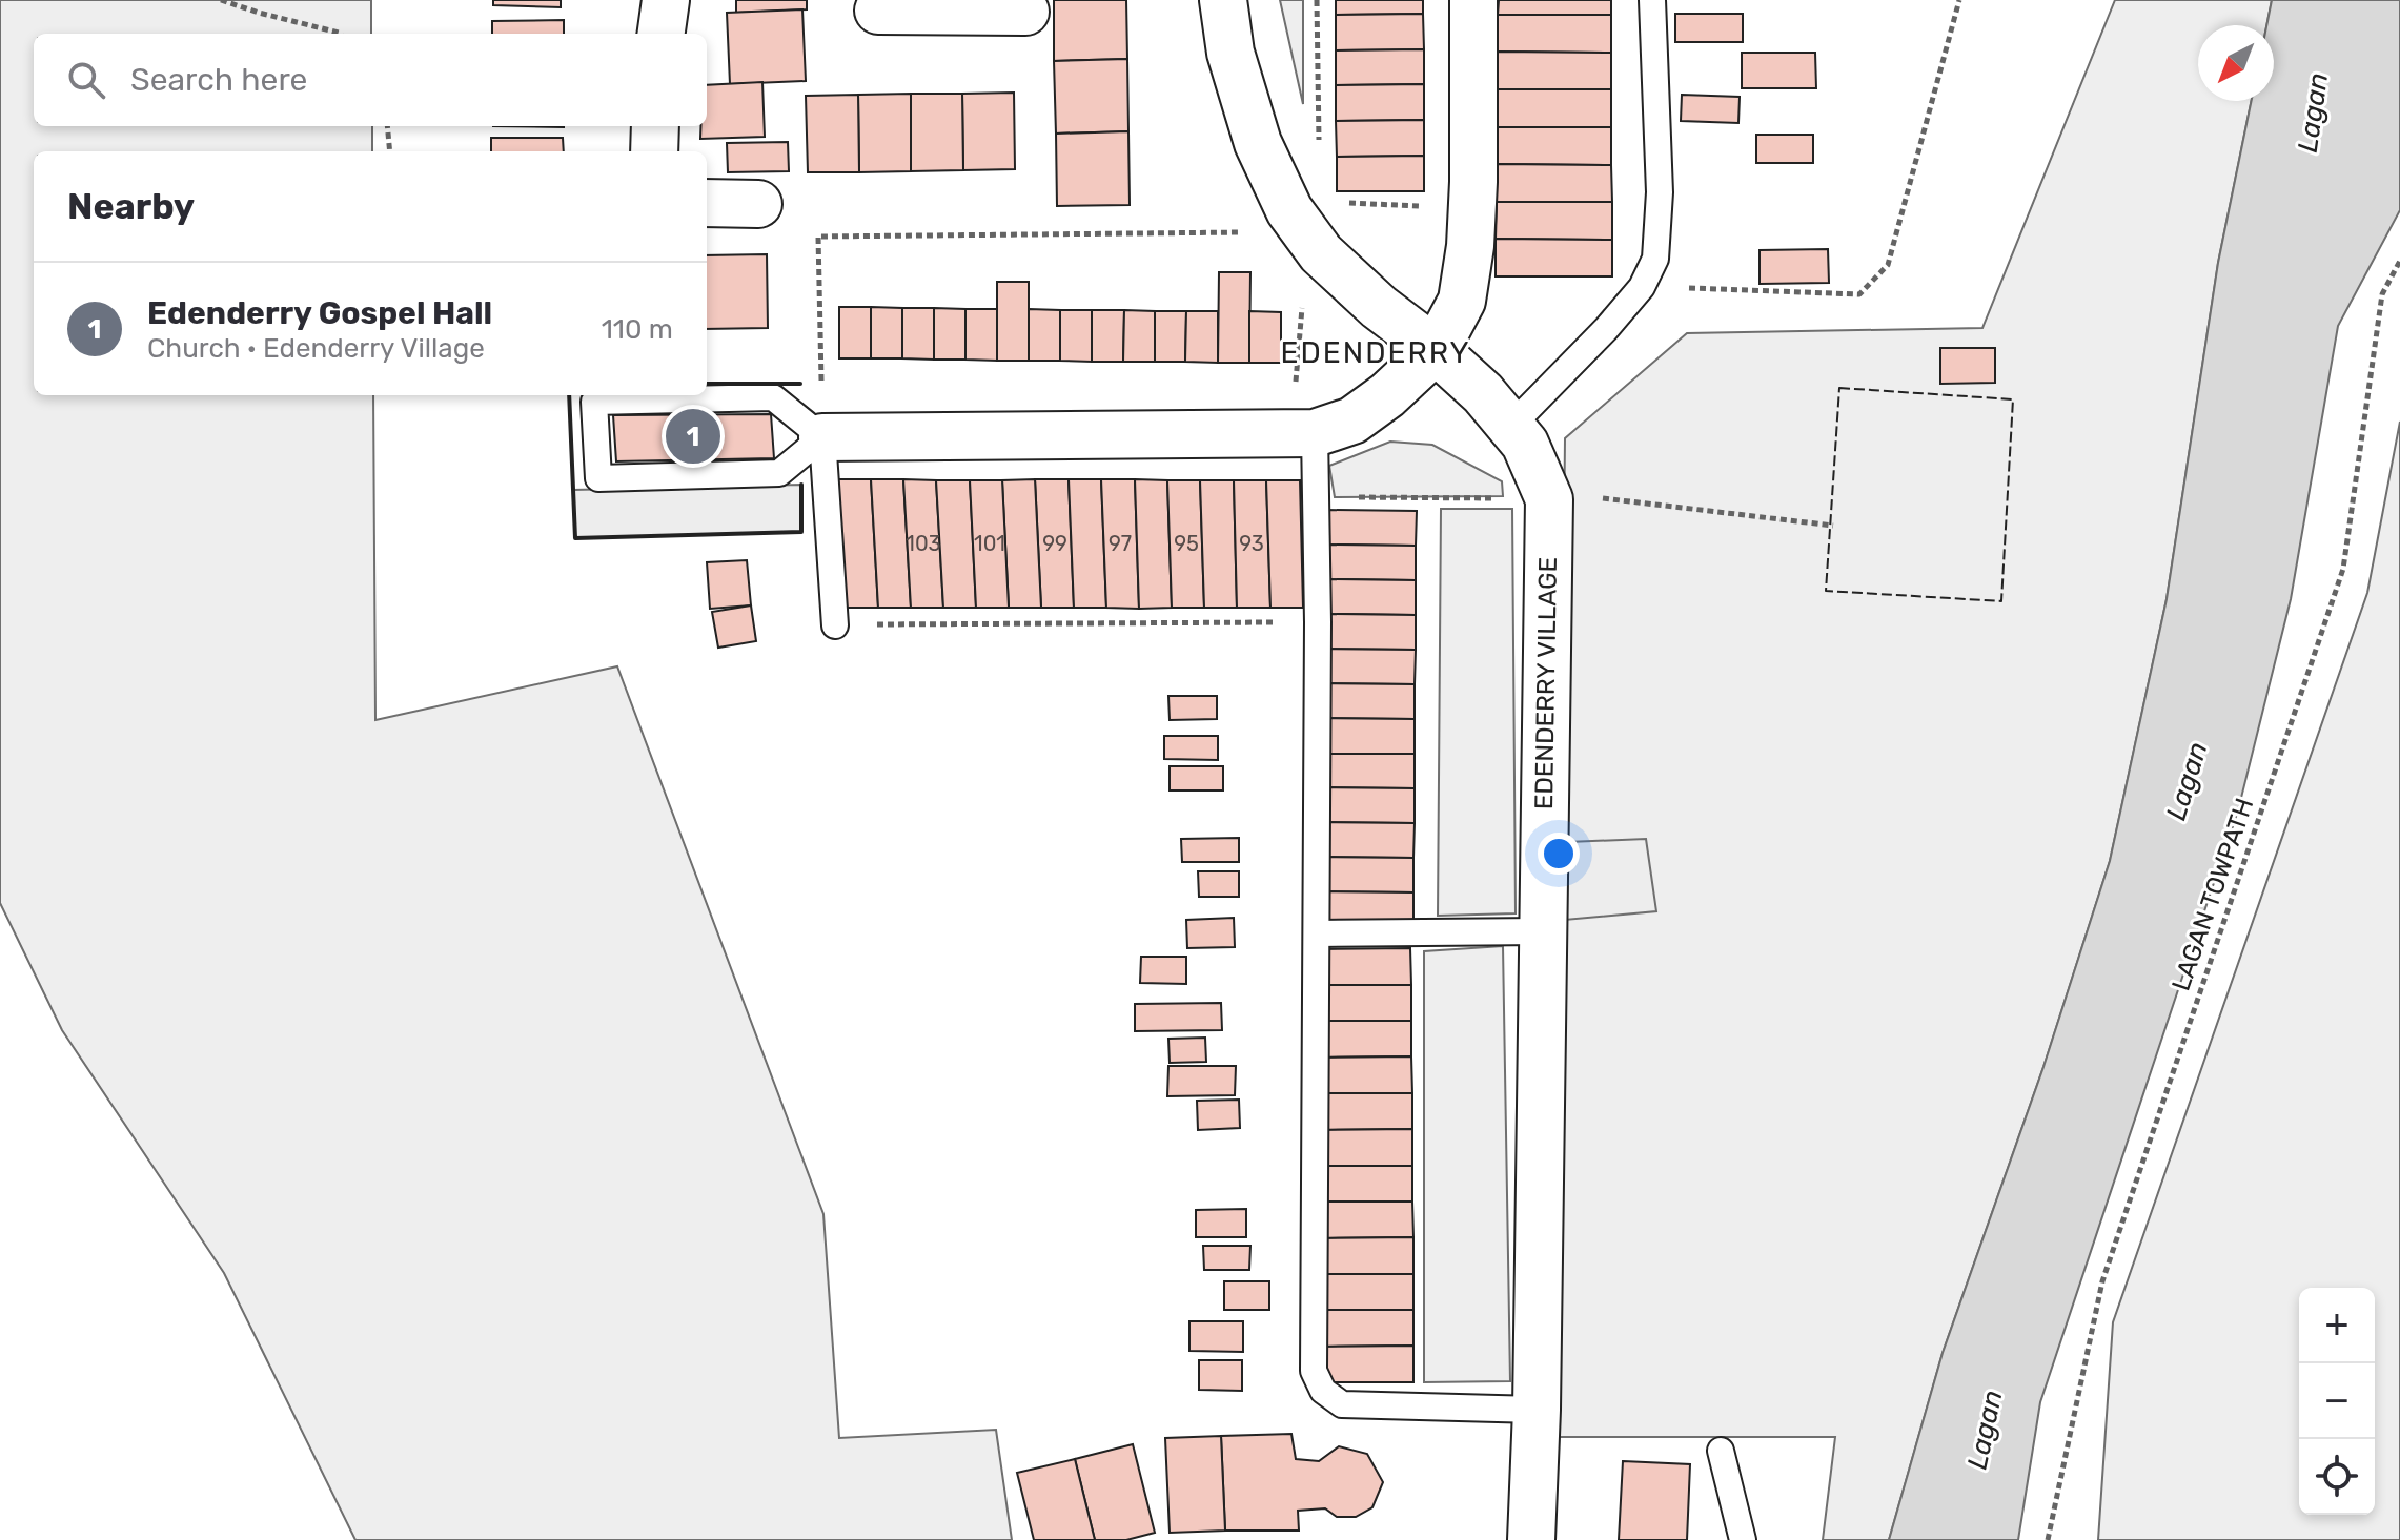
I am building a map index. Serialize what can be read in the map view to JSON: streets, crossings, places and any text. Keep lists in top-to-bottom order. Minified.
{"streets":{"street":["EDENDERRY VILLAGE"],"path":["LAGAN TOWPATH"]},"districts":["EDENDERRY"],"water":["Lagan"],"house_numbers":["103","101","99","97","95","93"],"north":"bottom left","page":{"search":"Search here","heading":"Nearby","list":[{"mark":"1","name":"Edenderry Gospel Hall","note":"Church · Edenderry Village","value":"110 m"}],"pins":"1","map_buttons":["+","−"]}}
